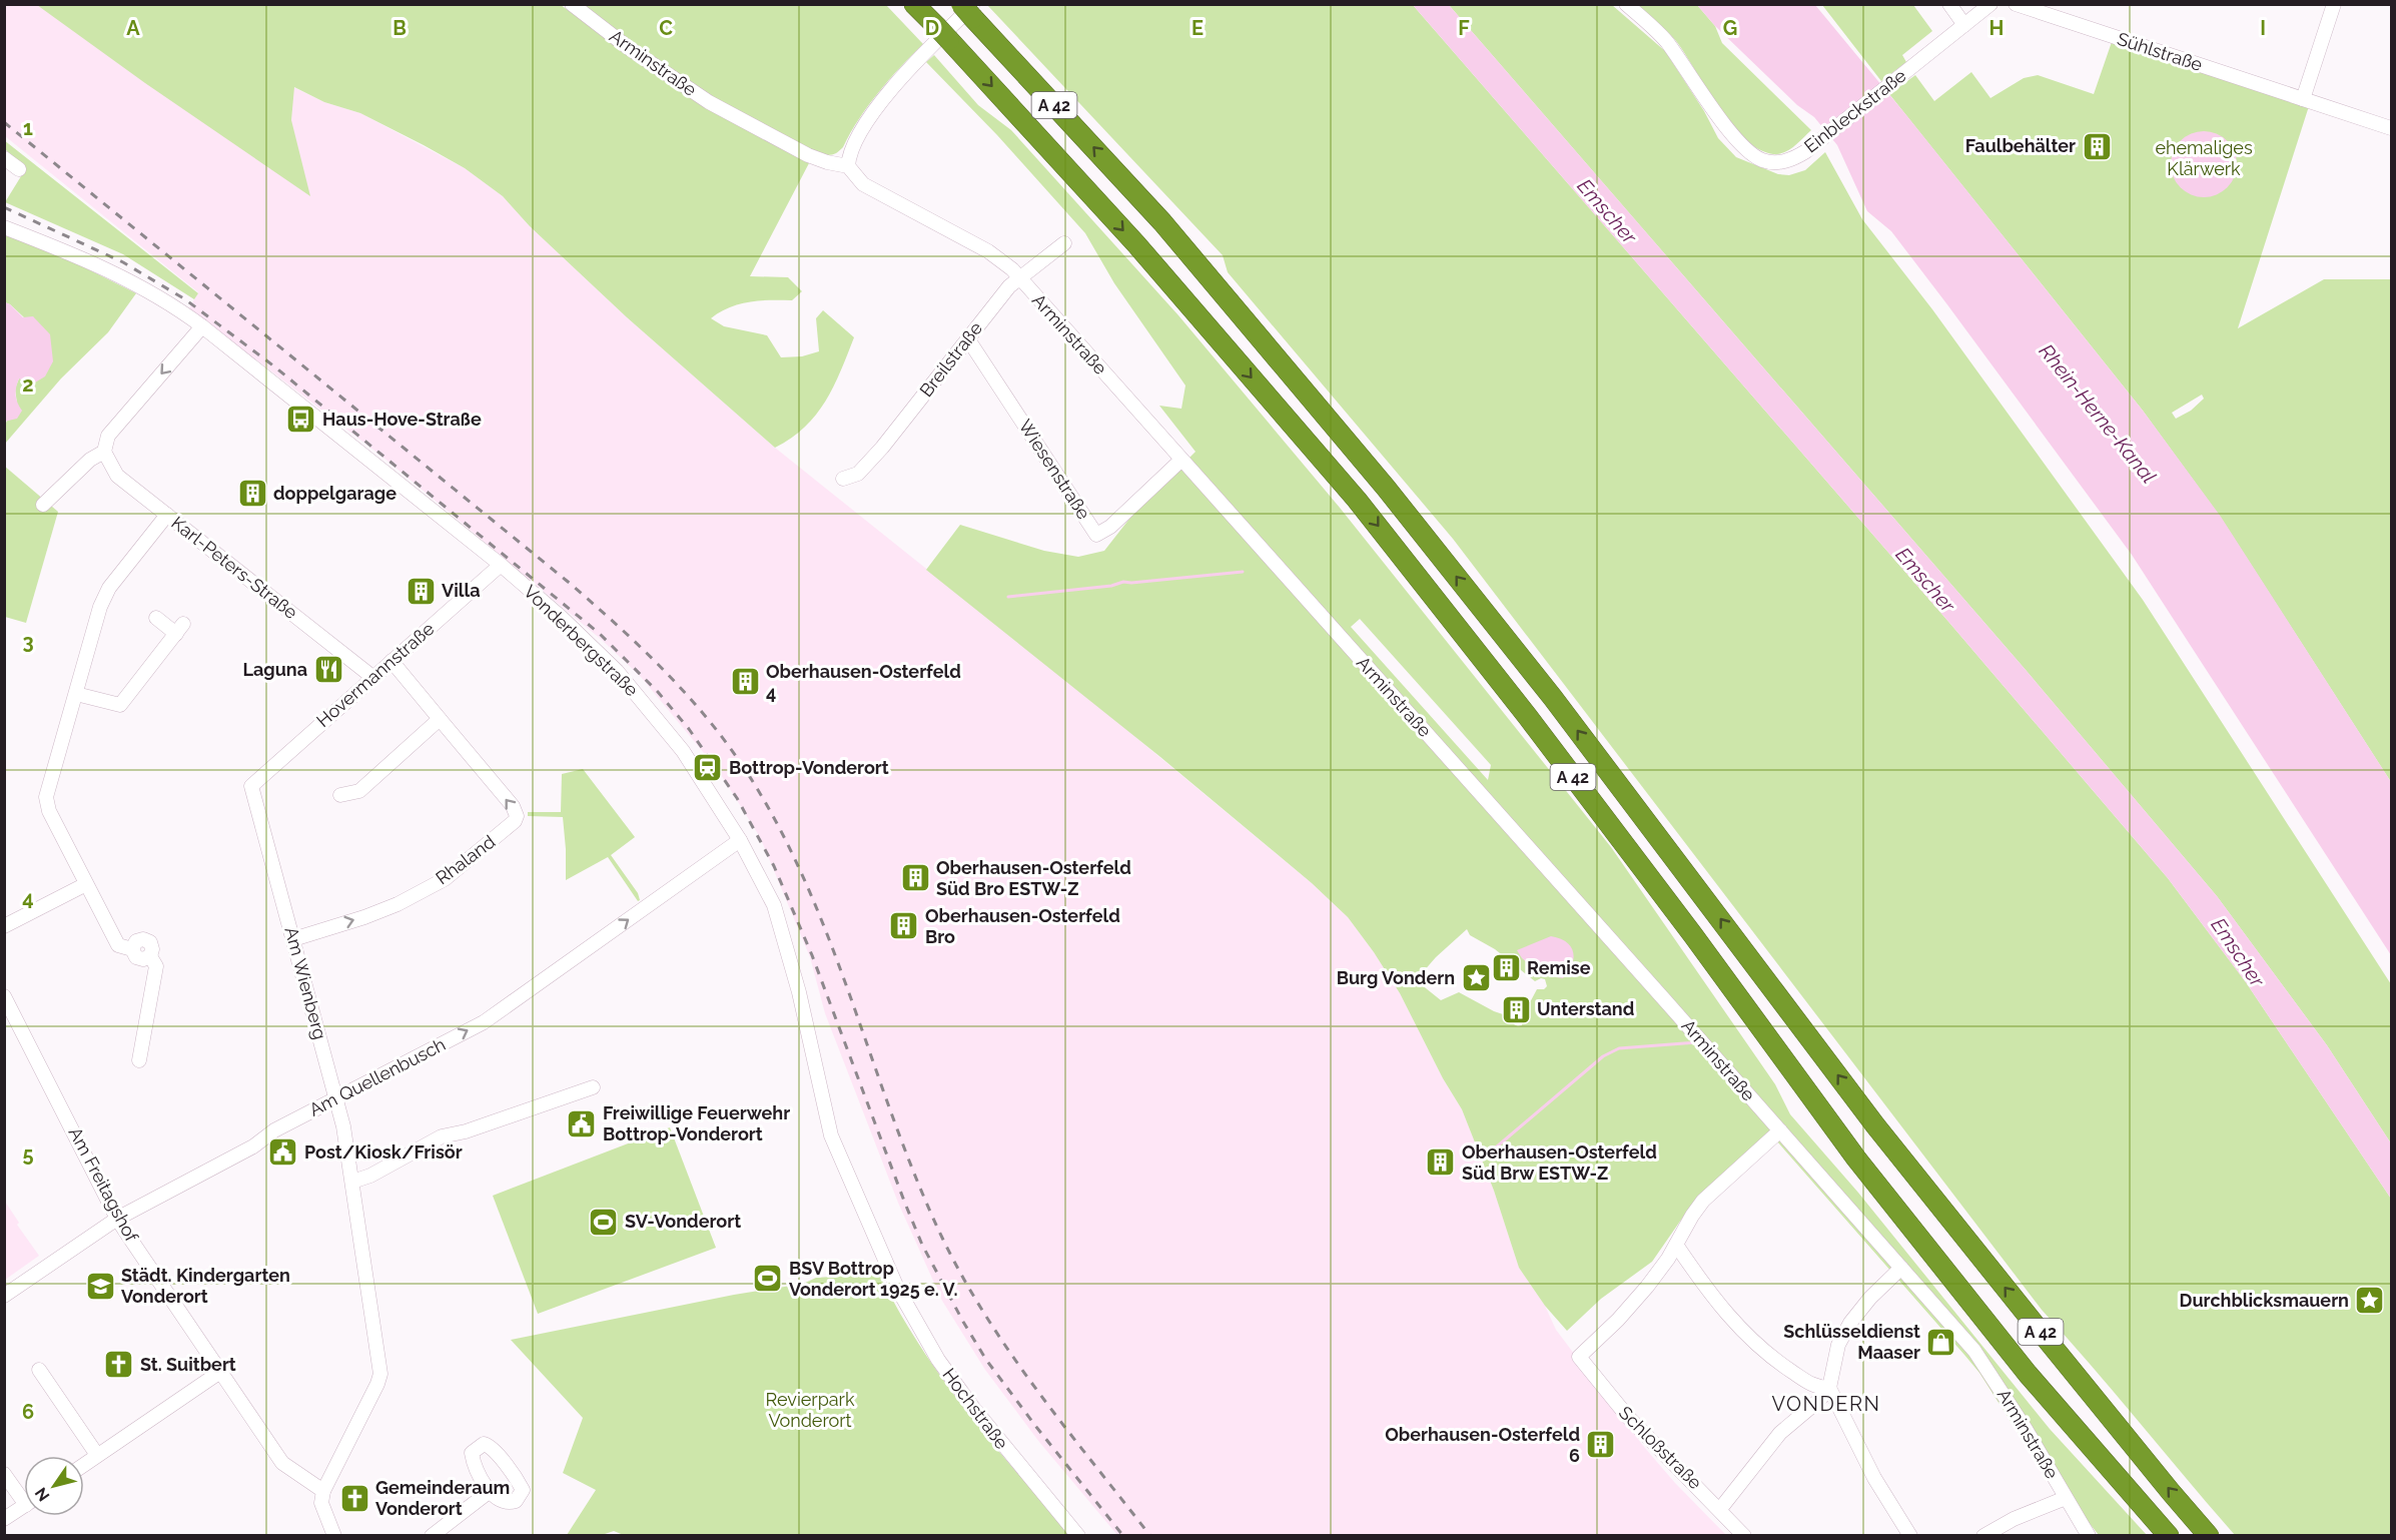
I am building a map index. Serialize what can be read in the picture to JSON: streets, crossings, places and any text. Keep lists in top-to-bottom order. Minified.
{"streets":{"highway":["A 42"],"street":["Sühlstraße","Arminstraße","Einbleckstraße","Breilstraße","Wiesenstraße","Karl-Peters-Straße","Vonderbergstraße","Hovermannstraße","Rhaland","Am Wienberg","Am Quellenbusch","Am Freitagshof","Hochstraße","Schloßstraße"]},"crossings":[["Arminstraße","Breilstraße"],["Arminstraße","Wiesenstraße"],["Breilstraße","Wiesenstraße"],["Karl-Peters-Straße","Hovermannstraße"],["Vonderbergstraße","Hovermannstraße"],["Vonderbergstraße","Am Quellenbusch"],["Vonderbergstraße","Hochstraße"],["Hovermannstraße","Rhaland"],["Hovermannstraße","Am Wienberg"],["Rhaland","Am Wienberg"],["Am Wienberg","Am Quellenbusch"],["Am Wienberg","Am Freitagshof"],["Am Quellenbusch","Am Freitagshof"]],"districts":["VONDERN"],"water":["Emscher","Rhein-Herne-Kanal"],"parks":["ehemaliges Klärwerk","Revierpark Vonderort"],"places":{"building":["Faulbehälter","doppelgarage","Villa","Oberhausen-Osterfeld 4","Oberhausen-Osterfeld Süd Bro ESTW-Z","Oberhausen-Osterfeld Bro","Remise","Unterstand","Oberhausen-Osterfeld Süd Brw ESTW-Z","Oberhausen-Osterfeld 6"],"bus stop":["Haus-Hove-Straße"],"restaurant":["Laguna"],"station":["Bottrop-Vonderort"],"place":["Burg Vondern","Durchblicksmauern"],"public building":["Freiwillige Feuerwehr Bottrop-Vonderort","Post/Kiosk/Frisör"],"sports":["SV-Vonderort","BSV Bottrop Vonderort 1925 e. V."],"school or university":["Städt. Kindergarten Vonderort"],"shop":["Schlüsseldienst Maaser"],"church":["St. Suitbert","Gemeinderaum Vonderort"]},"north":"bottom left","grid":{"columns":["A","B","C","D","E","F","G","H","I"],"rows":["1","2","3","4","5","6"]}}
